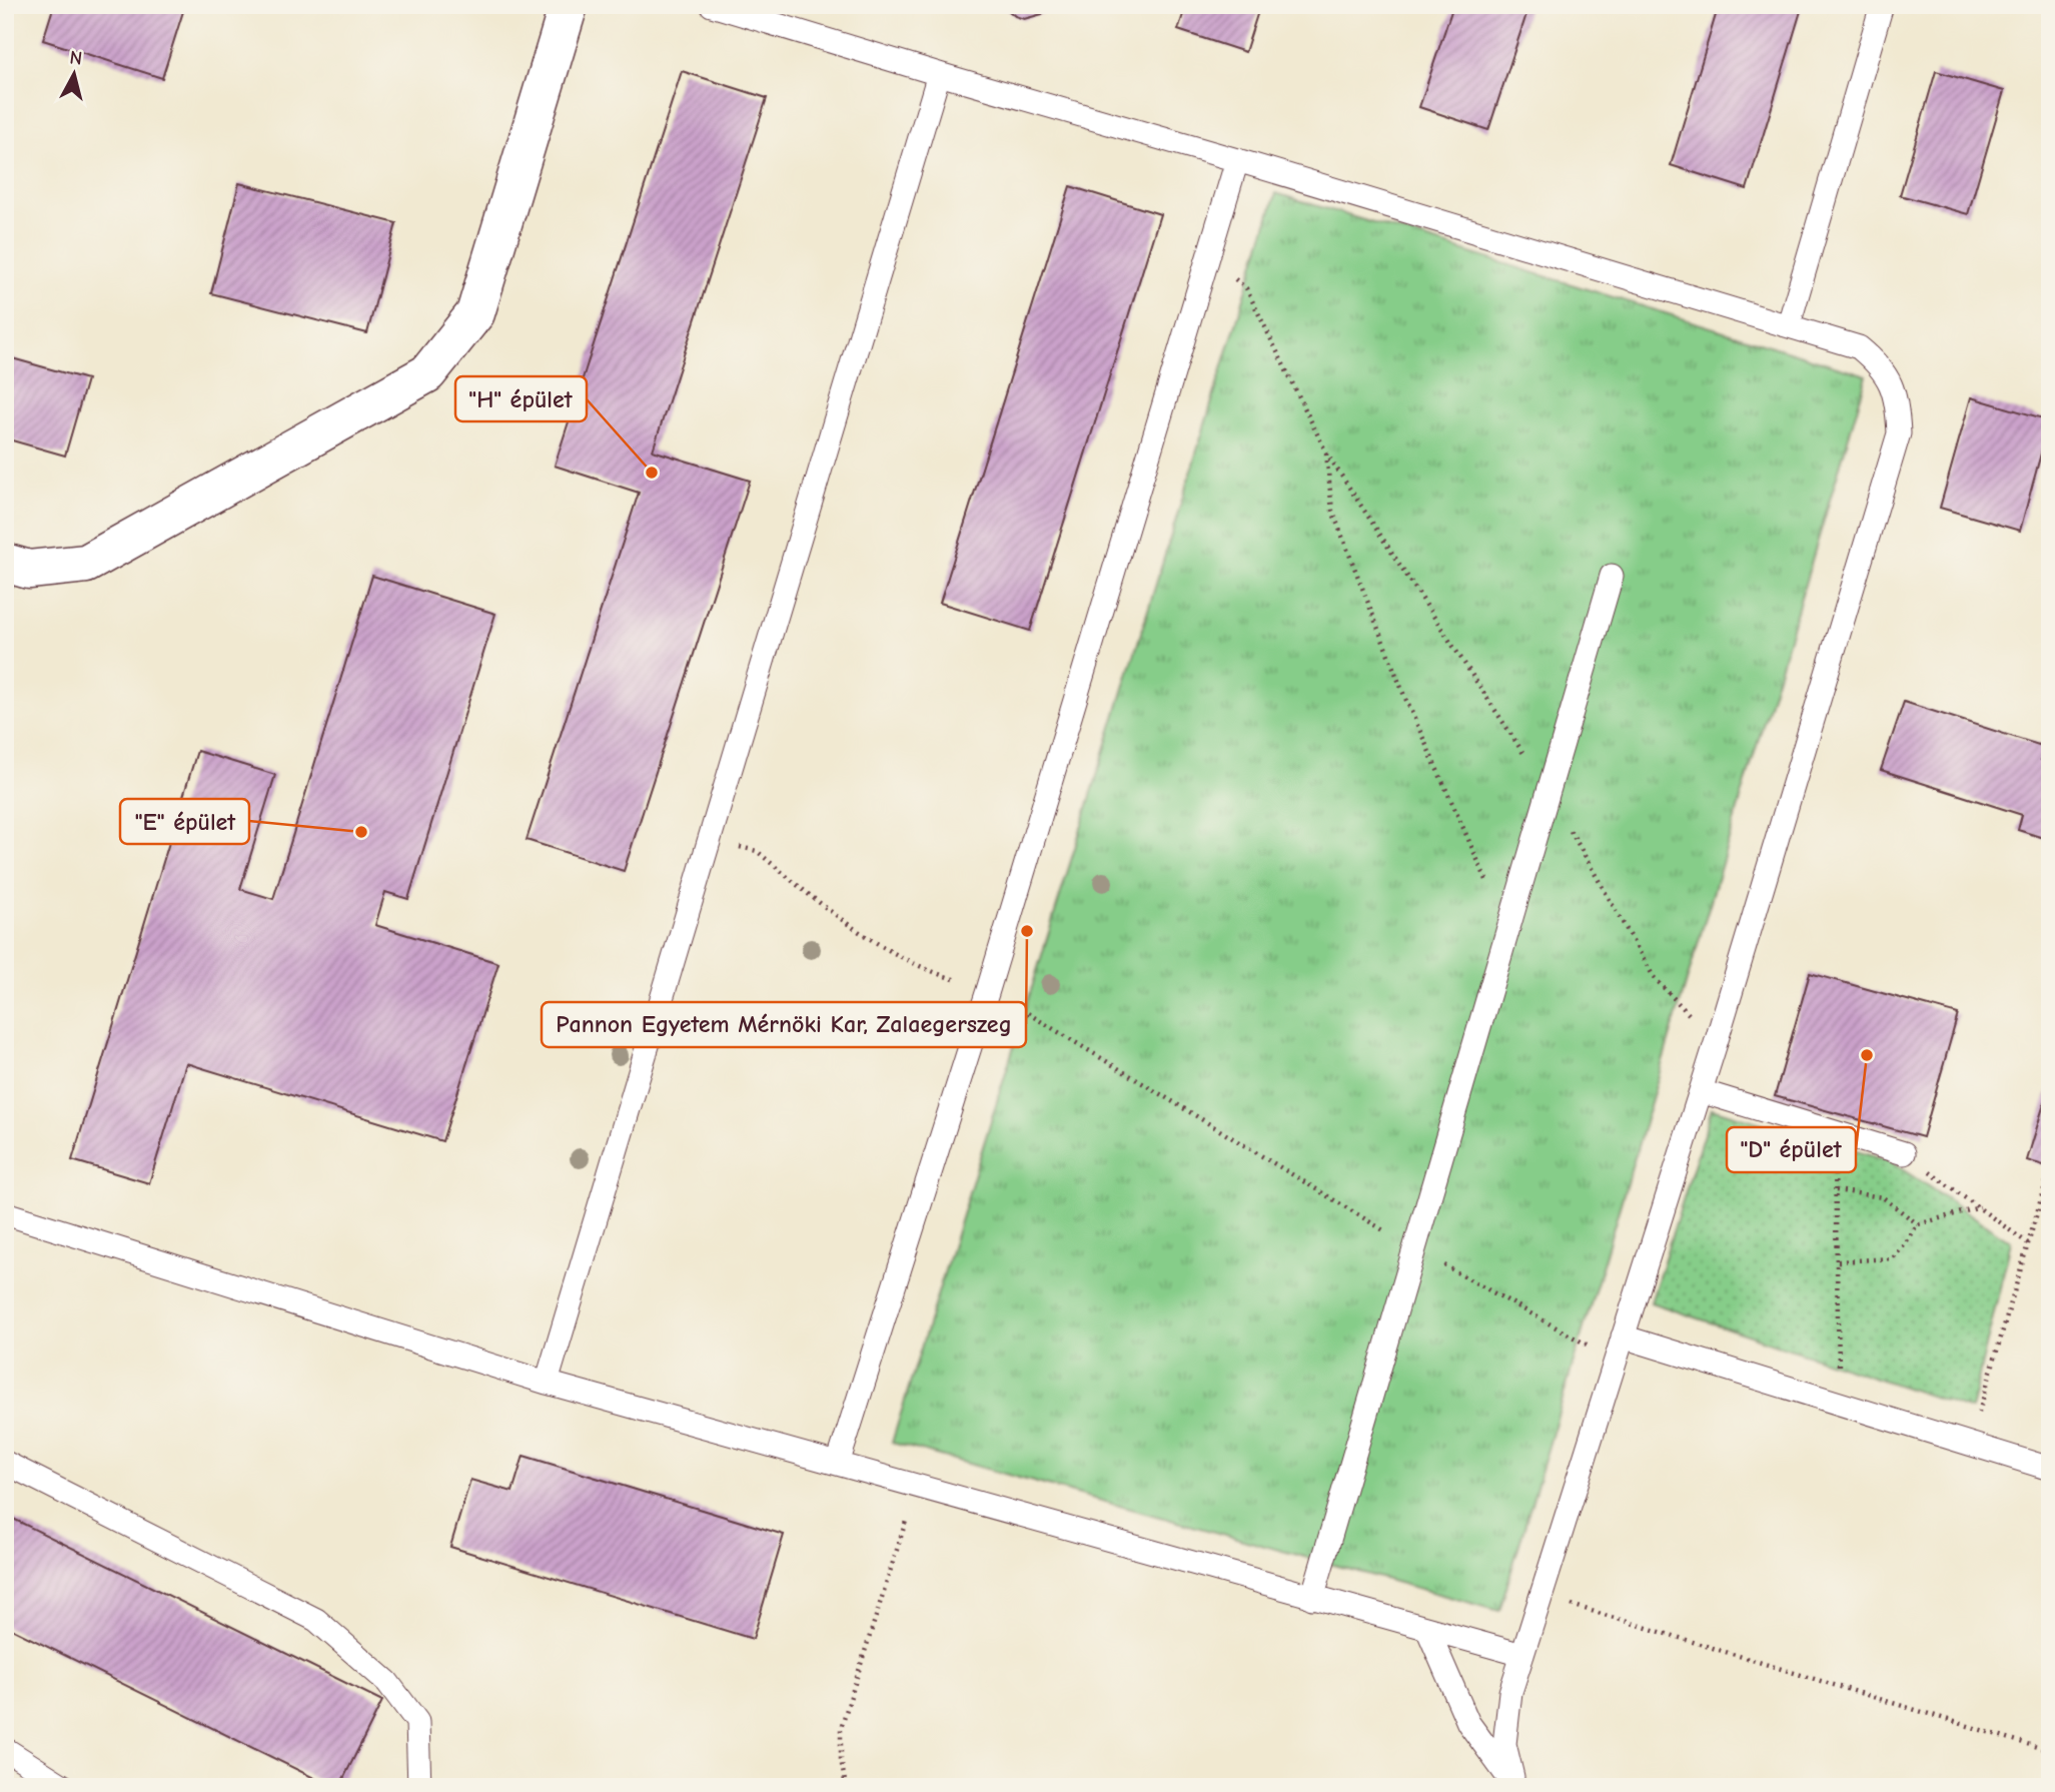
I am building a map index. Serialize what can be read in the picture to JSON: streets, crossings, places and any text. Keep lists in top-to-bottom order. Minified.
{"places":["\"H\" épület","\"E\" épület","Pannon Egyetem Mérnöki Kar, Zalaegerszeg","\"D\" épület"],"north":"top"}
